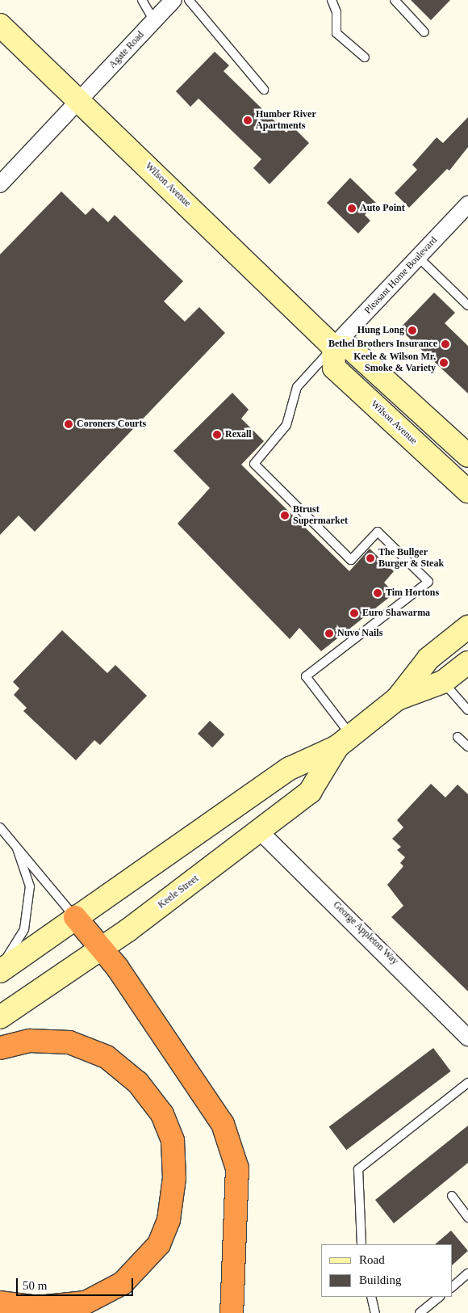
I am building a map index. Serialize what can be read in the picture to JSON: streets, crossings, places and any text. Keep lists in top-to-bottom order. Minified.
{"streets":{"main road":["Wilson Avenue","Keele Street"],"street":["Agate Road","Pleasant Home Boulevard","George Appleton Way"]},"crossings":[["Agate Road","Wilson Avenue"],["Wilson Avenue","Pleasant Home Boulevard"],["Keele Street","George Appleton Way"]],"places":["Humber River Apartments","Auto Point","Hung Long","Bethel Brothers Insurance","Keele & Wilson Mr. Smoke & Variety","Coroners Courts","Rexall","Btrust Supermarket","The Bullger Burger & Steak","Tim Hortons","Euro Shawarma","Nuvo Nails"],"legend":["Road","Building"],"scale_bar":"50 m"}
